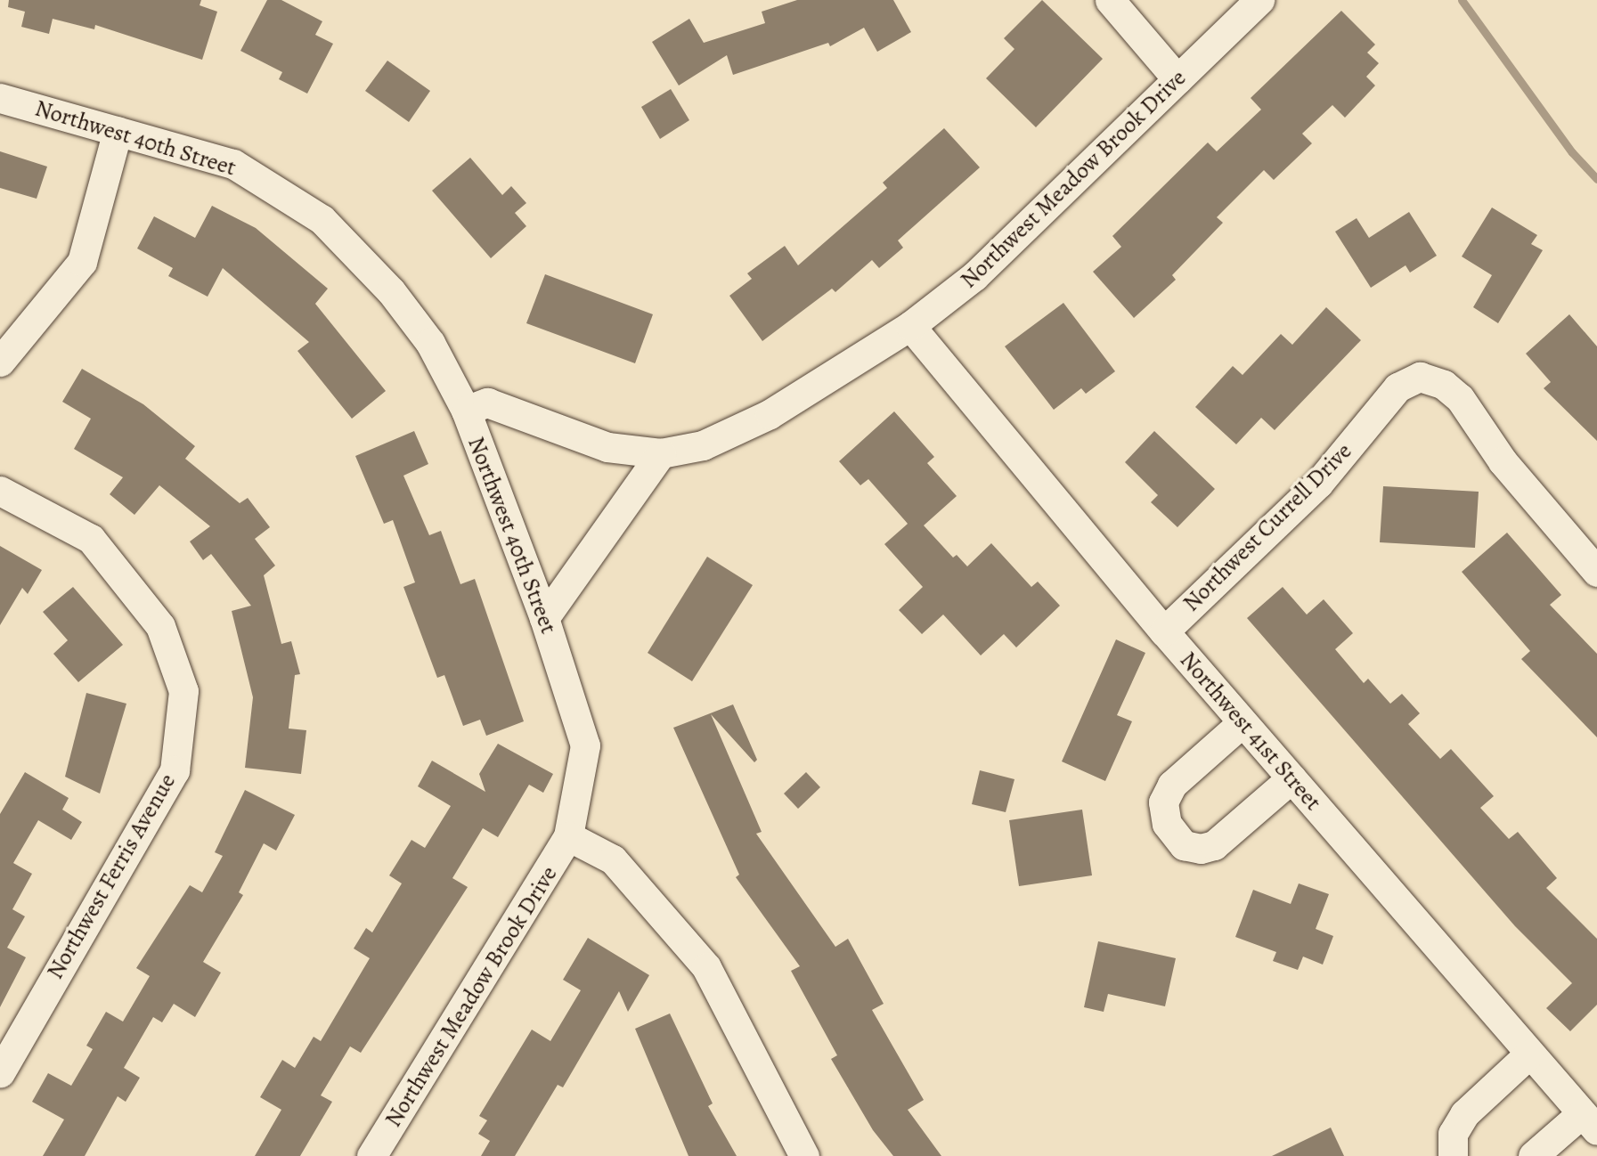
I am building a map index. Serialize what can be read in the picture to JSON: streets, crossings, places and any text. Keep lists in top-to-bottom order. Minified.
{"streets":{"street":["Northwest 40th Street","Northwest Meadow Brook Drive","Northwest Currell Drive","Northwest 41st Street","Northwest Ferris Avenue"]},"crossings":[["Northwest 40th Street","Northwest Meadow Brook Drive"],["Northwest Meadow Brook Drive","Northwest 41st Street"],["Northwest Currell Drive","Northwest 41st Street"]]}
